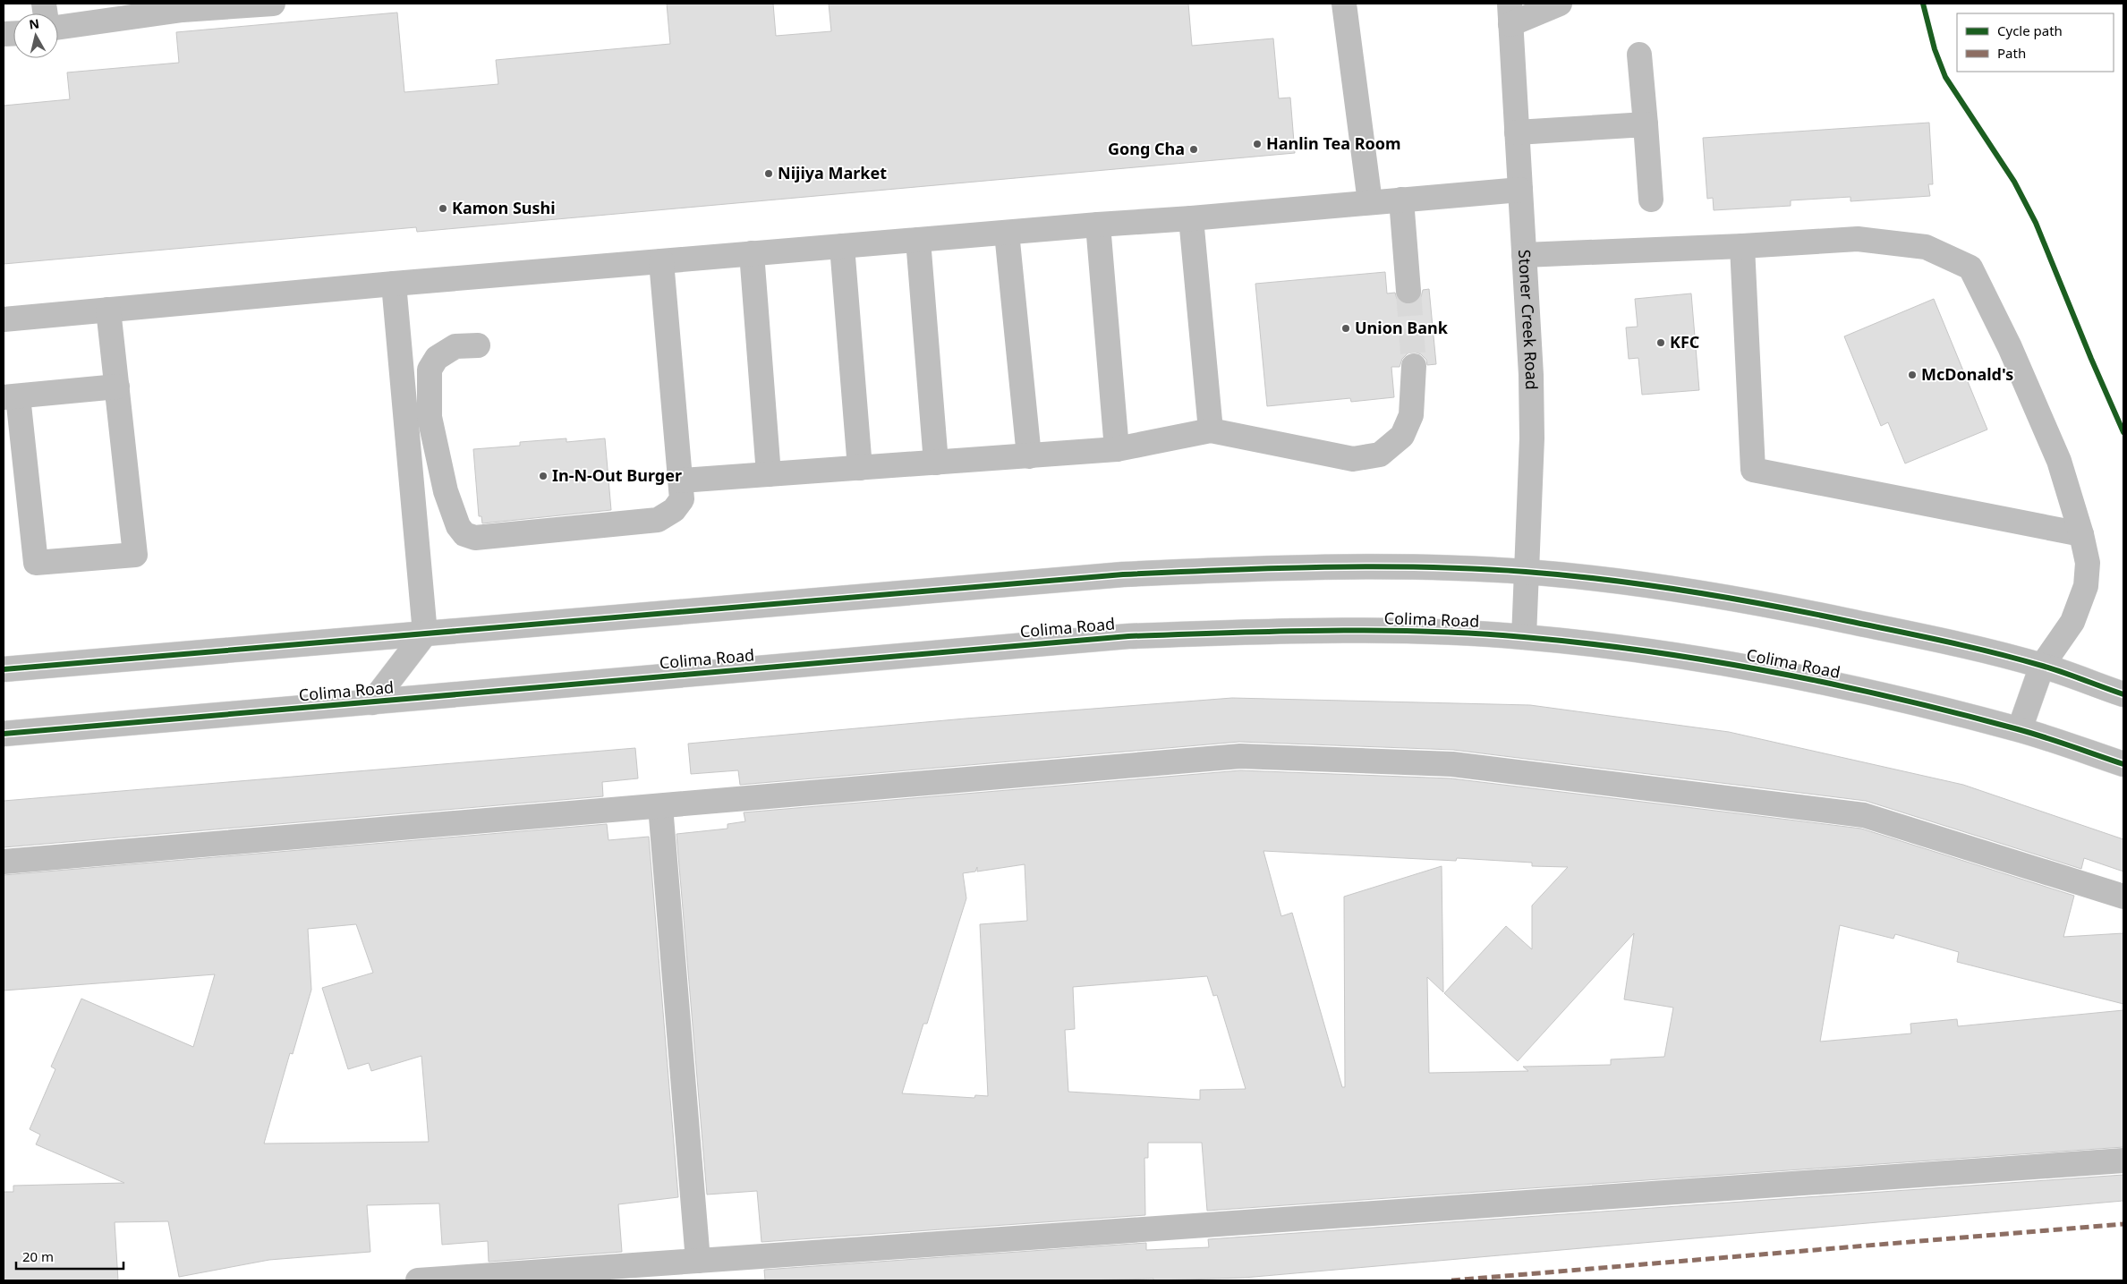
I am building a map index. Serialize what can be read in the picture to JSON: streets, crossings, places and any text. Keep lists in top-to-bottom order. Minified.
{"streets":{"main road":["Stoner Creek Road","Colima Road"]},"crossings":[["Stoner Creek Road","Colima Road"]],"places":["Hanlin Tea Room","Gong Cha","Nijiya Market","Kamon Sushi","Union Bank","KFC","McDonald's","In-N-Out Burger"],"legend":["Cycle path","Path"],"scale_bar":"20 m","north":"top"}
